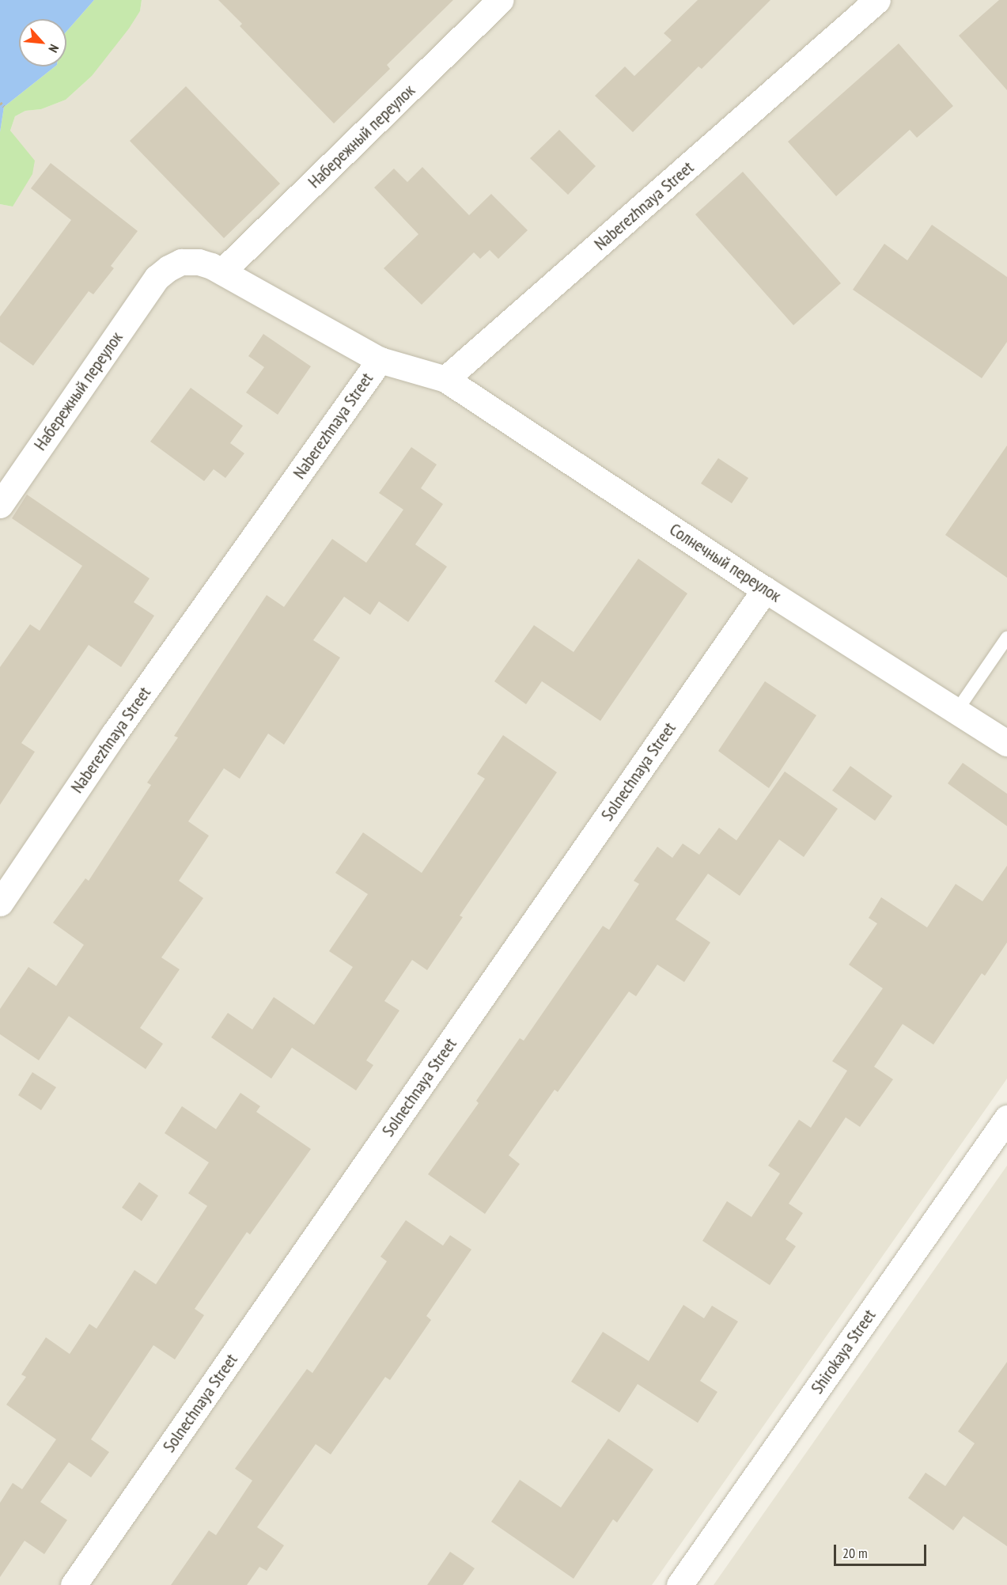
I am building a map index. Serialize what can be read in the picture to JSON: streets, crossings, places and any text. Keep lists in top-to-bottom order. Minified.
{"streets":{"street":["Набережный переулок","Naberezhnaya Street","Солнечный переулок","Solnechnaya Street","Shirokaya Street"]},"crossings":[["Naberezhnaya Street","Солнечный переулок"],["Солнечный переулок","Solnechnaya Street"]],"scale_bar":"20 m","north":"bottom right"}
